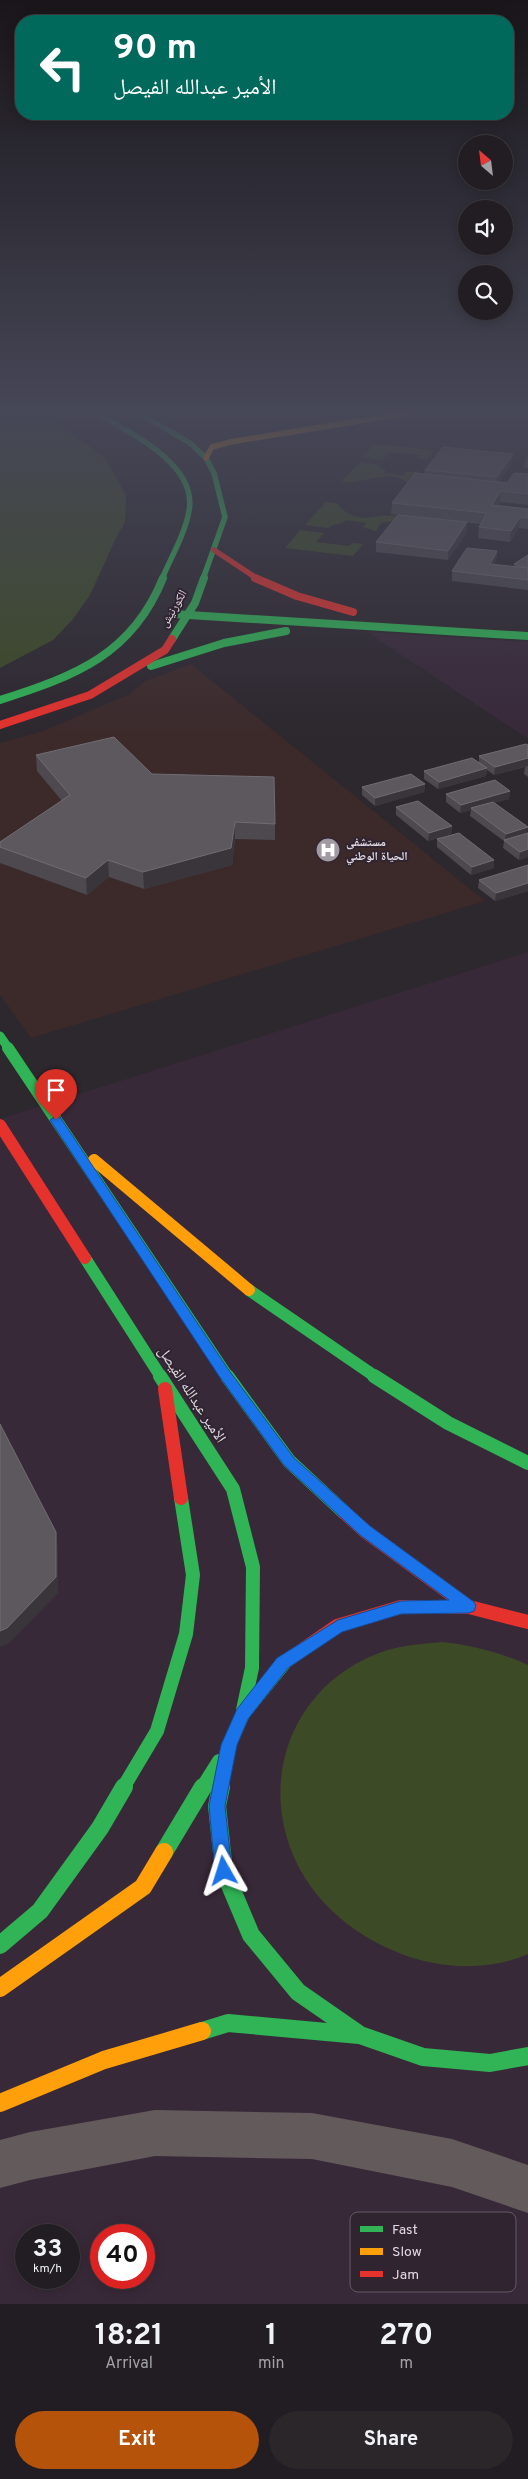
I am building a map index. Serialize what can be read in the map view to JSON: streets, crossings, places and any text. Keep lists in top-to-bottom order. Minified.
{"streets":{"street":["الكورنيش","الأمير عبدالله الفيصل"]},"places":{"hospital":["مستشفى الحياة الوطني"]},"legend":["Fast","Slow","Jam"],"north":"top left","page":{"turn":["90 m","الأمير عبدالله الفيصل"],"speed":"33 km/h","limit":"40","eta":["18:21","Arrival","1","min","270","m"],"buttons":["Exit","Share"]}}
